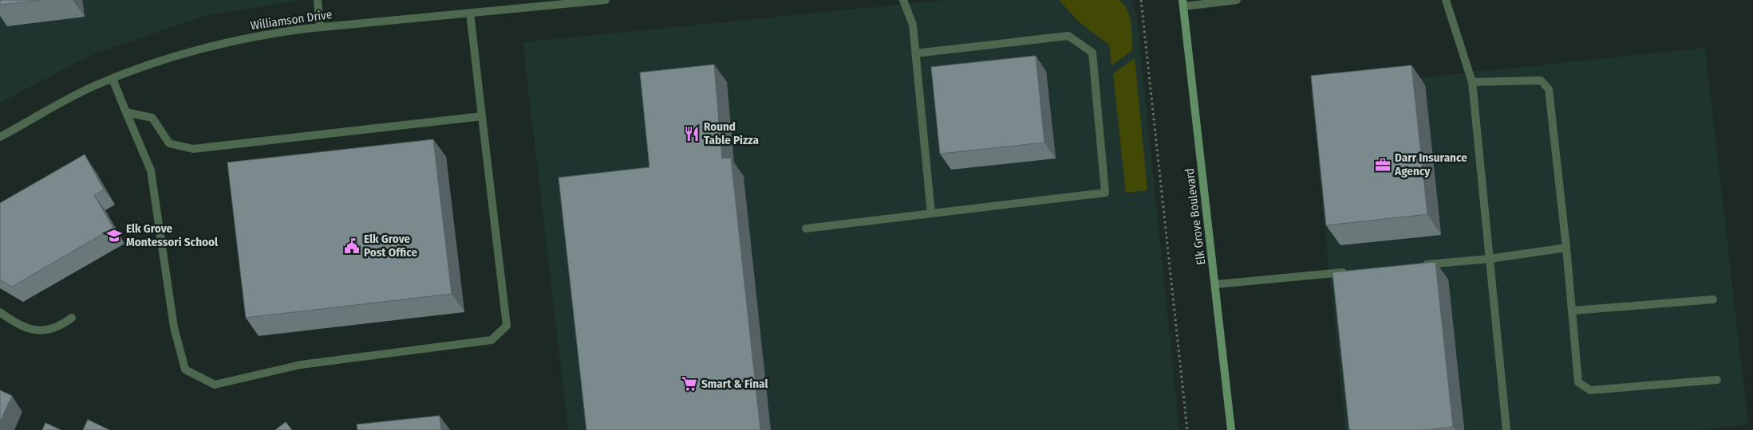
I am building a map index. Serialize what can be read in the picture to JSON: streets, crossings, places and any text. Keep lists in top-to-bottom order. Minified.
{"streets":{"main road":["Elk Grove Boulevard"],"street":["Williamson Drive"]},"places":{"restaurant":["Round Table Pizza"],"office":["Darr Insurance Agency"],"school or university":["Elk Grove Montessori School"],"public building":["Elk Grove Post Office"],"supermarket":["Smart & Final"]}}
